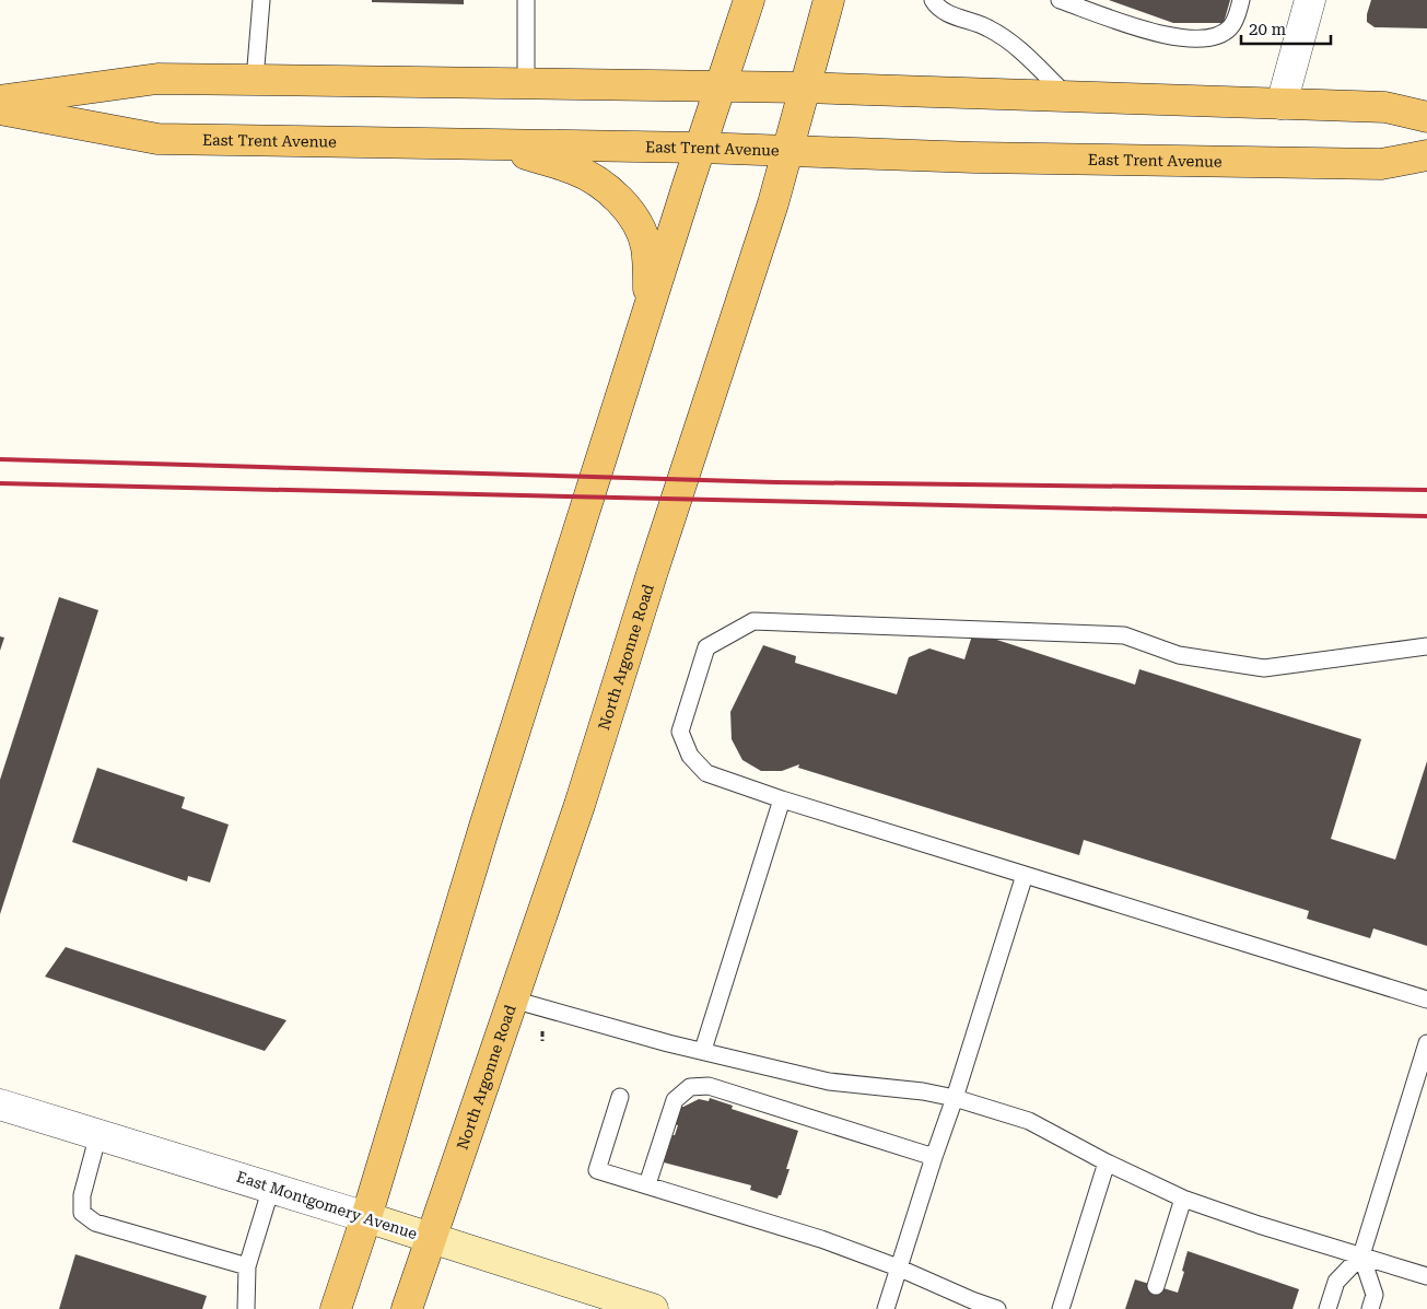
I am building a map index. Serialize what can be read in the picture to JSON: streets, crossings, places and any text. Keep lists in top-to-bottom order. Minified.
{"streets":{"main road":["East Trent Avenue","North Argonne Road","East Montgomery Avenue"]},"crossings":[["East Trent Avenue","North Argonne Road"],["North Argonne Road","East Montgomery Avenue"]],"scale_bar":"20 m"}
